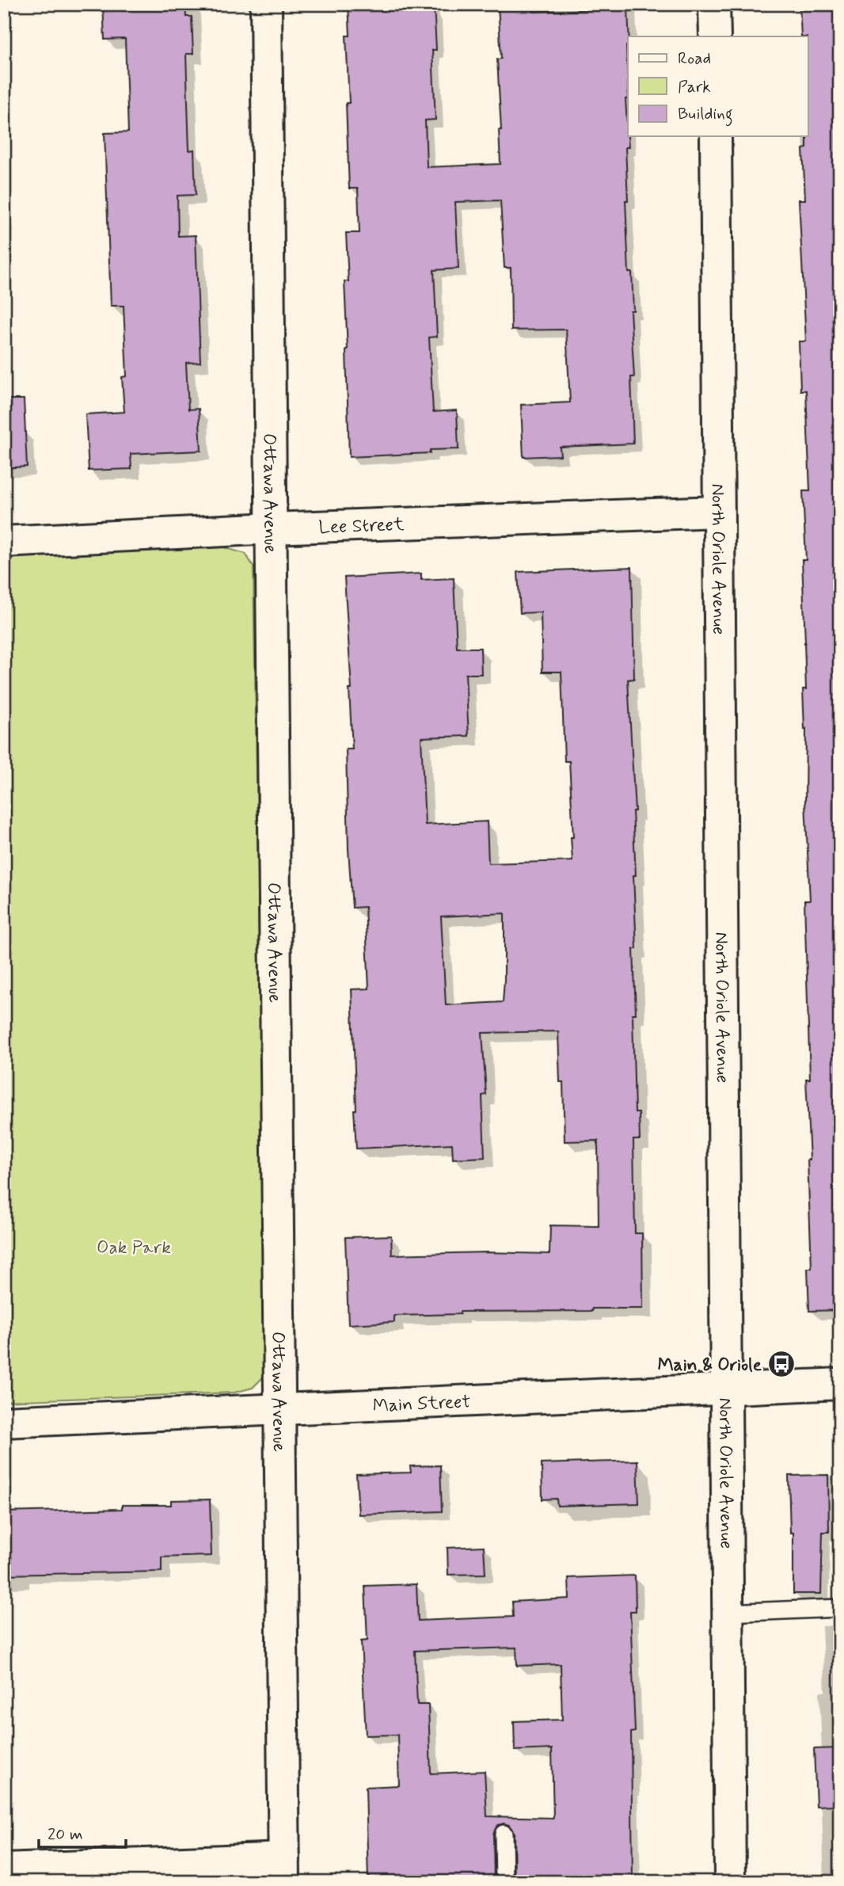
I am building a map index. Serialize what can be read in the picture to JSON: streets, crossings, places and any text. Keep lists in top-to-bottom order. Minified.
{"streets":{"street":["Ottawa Avenue","Lee Street","North Oriole Avenue","Main Street"]},"crossings":[["Ottawa Avenue","Lee Street"],["Ottawa Avenue","Main Street"],["Lee Street","North Oriole Avenue"],["North Oriole Avenue","Main Street"]],"parks":["Oak Park"],"places":{"bus stop":["Main & Oriole"]},"legend":["Road","Park","Building"],"scale_bar":"20 m"}
